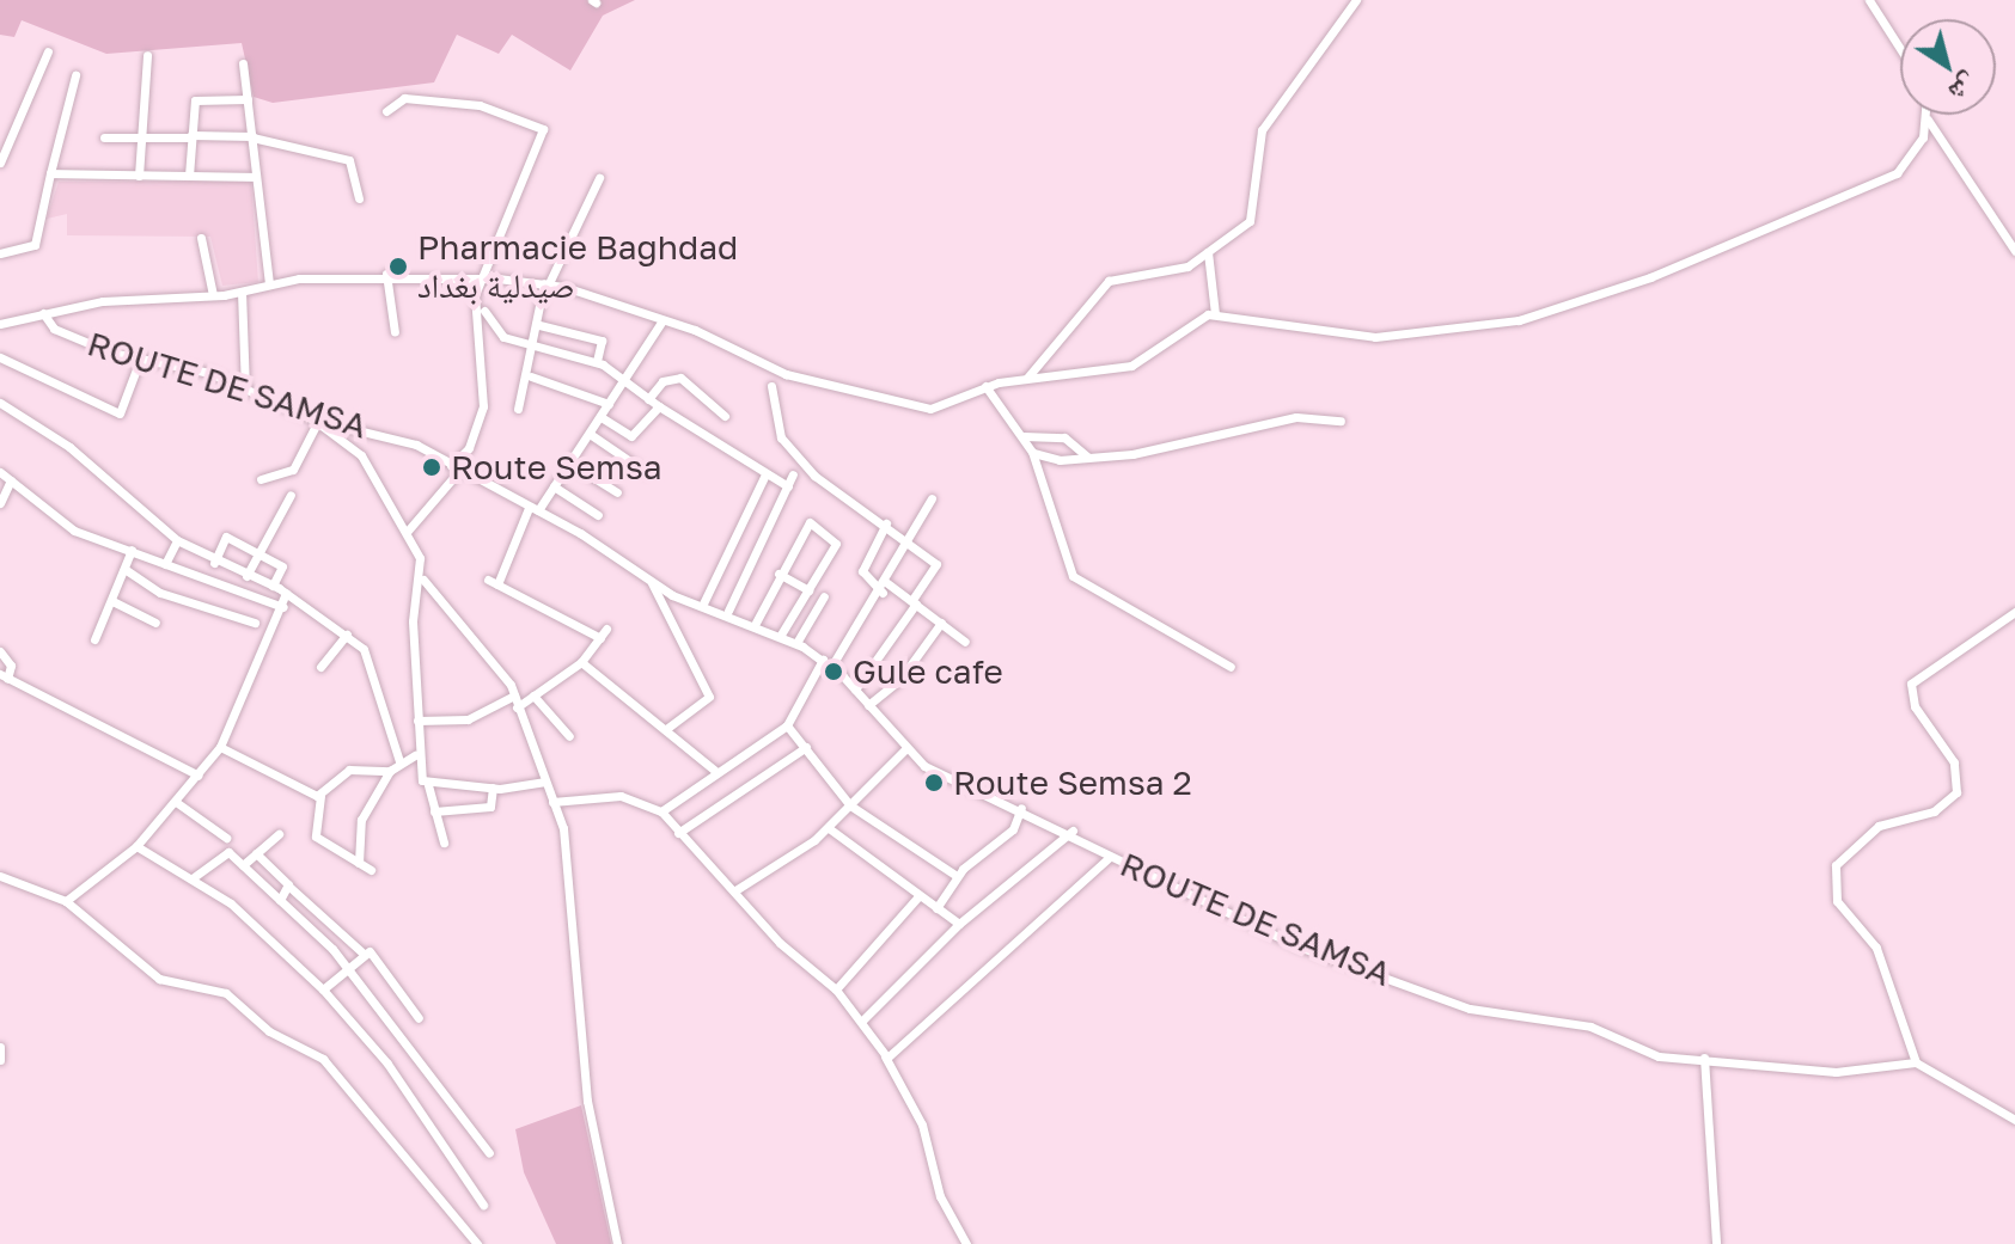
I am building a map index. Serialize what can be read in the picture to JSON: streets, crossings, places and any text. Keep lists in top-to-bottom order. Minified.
{"streets":{"street":["ROUTE DE SAMSA"]},"places":["Pharmacie Baghdad صيدلية بغداد","Route Semsa","Gule cafe","Route Semsa 2"],"north":"bottom right"}
